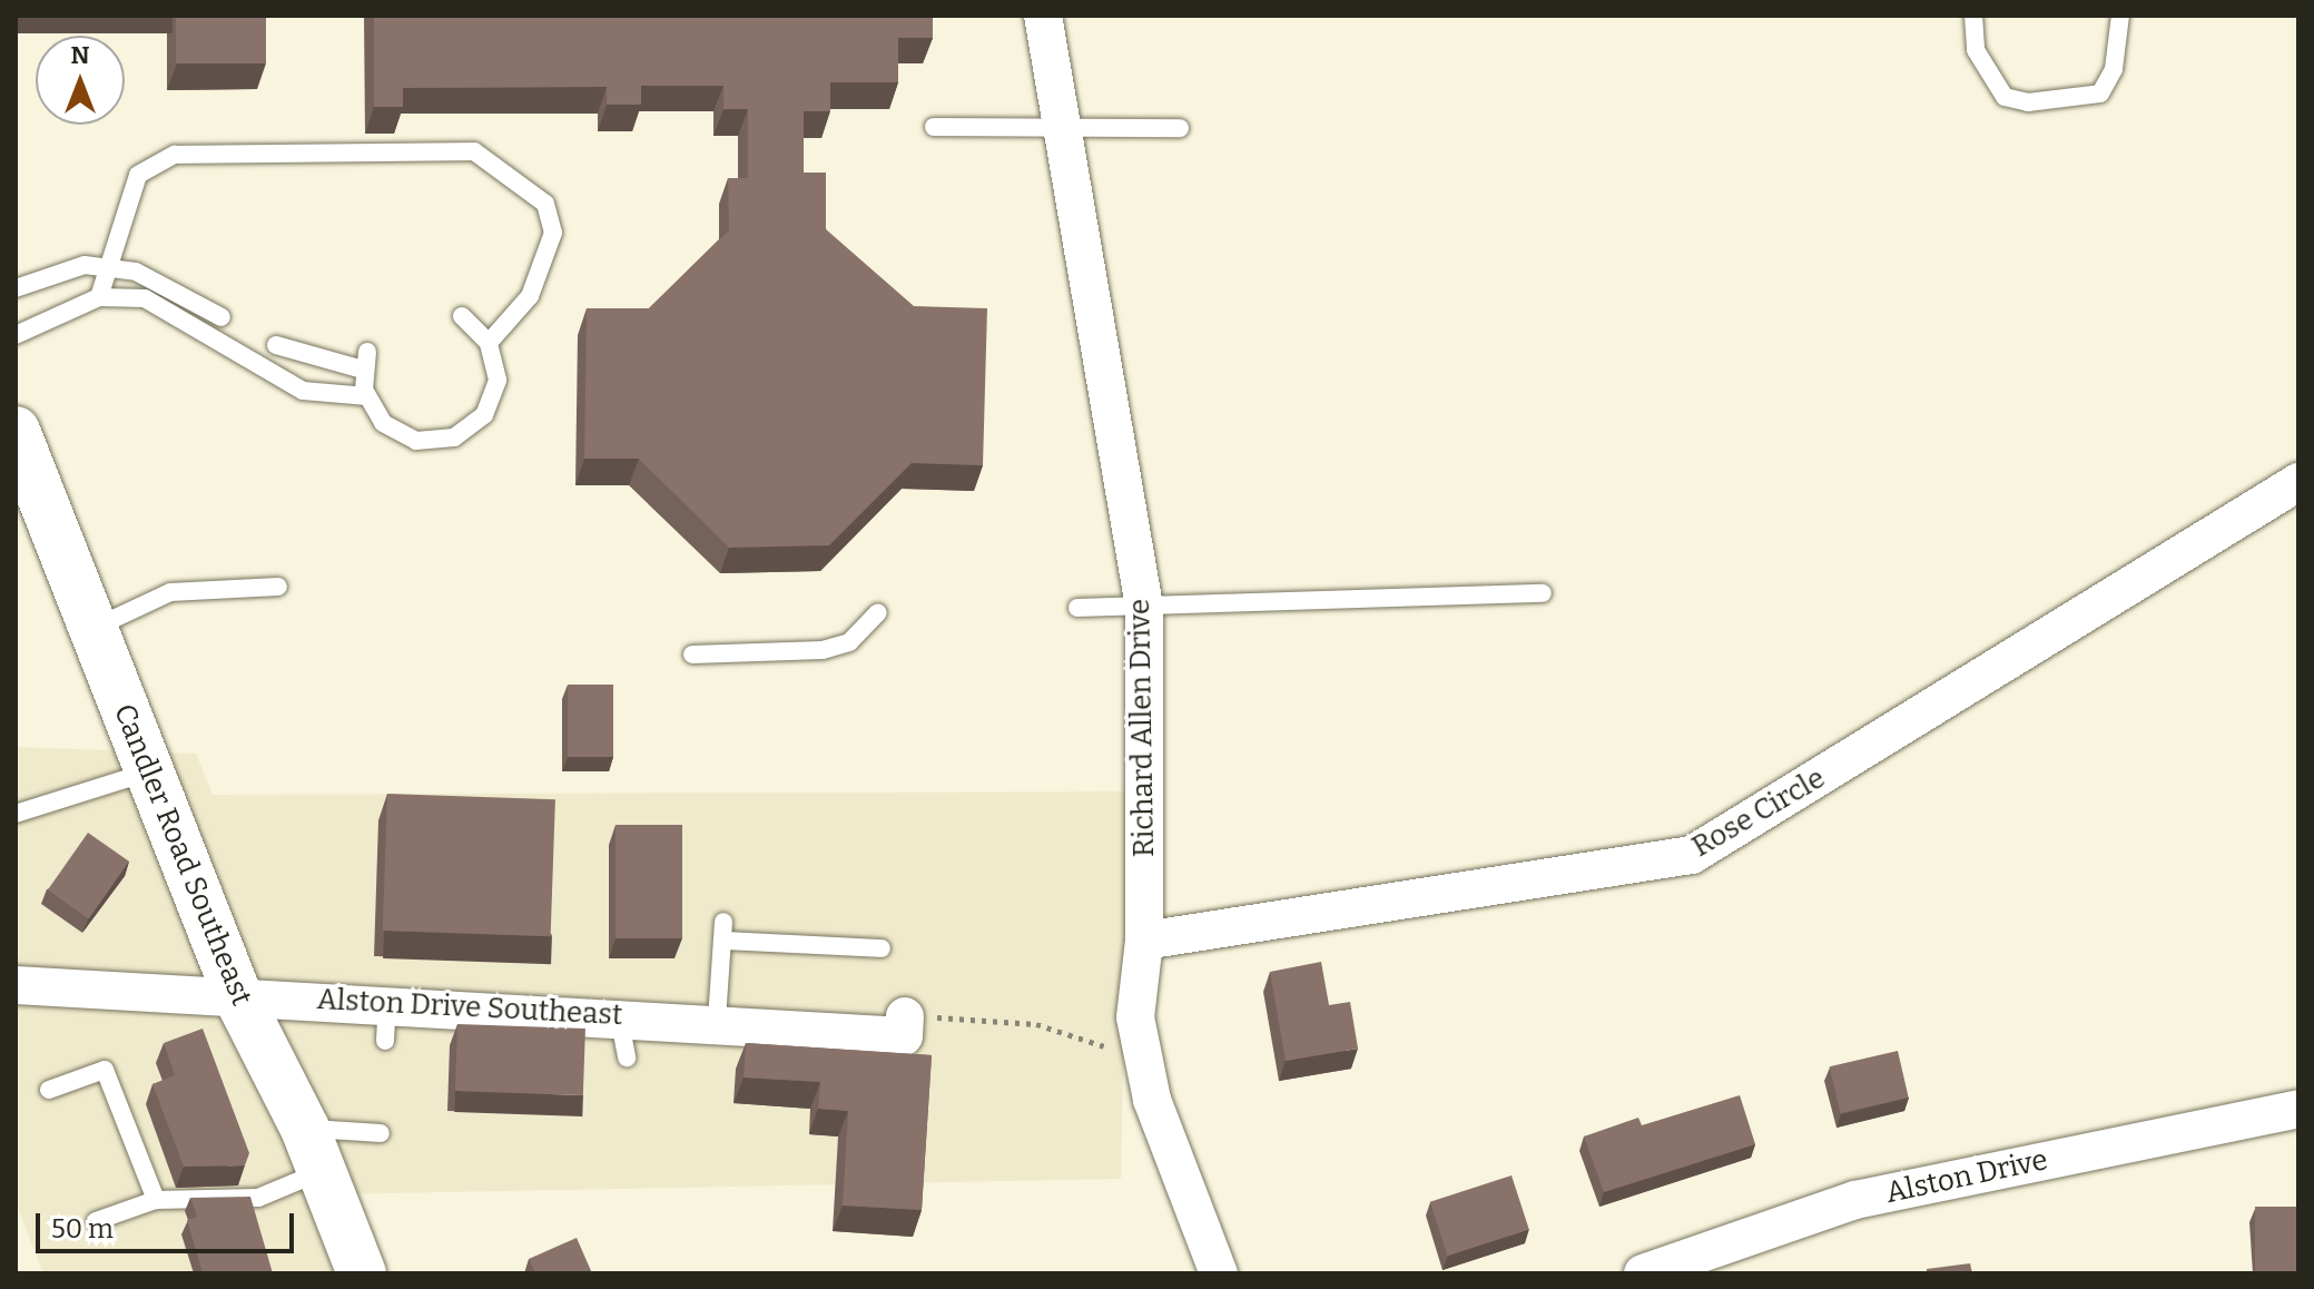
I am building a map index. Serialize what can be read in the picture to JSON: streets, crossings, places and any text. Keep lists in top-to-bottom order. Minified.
{"streets":{"main road":["Candler Road Southeast"],"street":["Richard Allen Drive","Rose Circle","Alston Drive Southeast","Alston Drive"]},"crossings":[["Richard Allen Drive","Rose Circle"],["Candler Road Southeast","Alston Drive Southeast"]],"scale_bar":"50 m","north":"top"}
